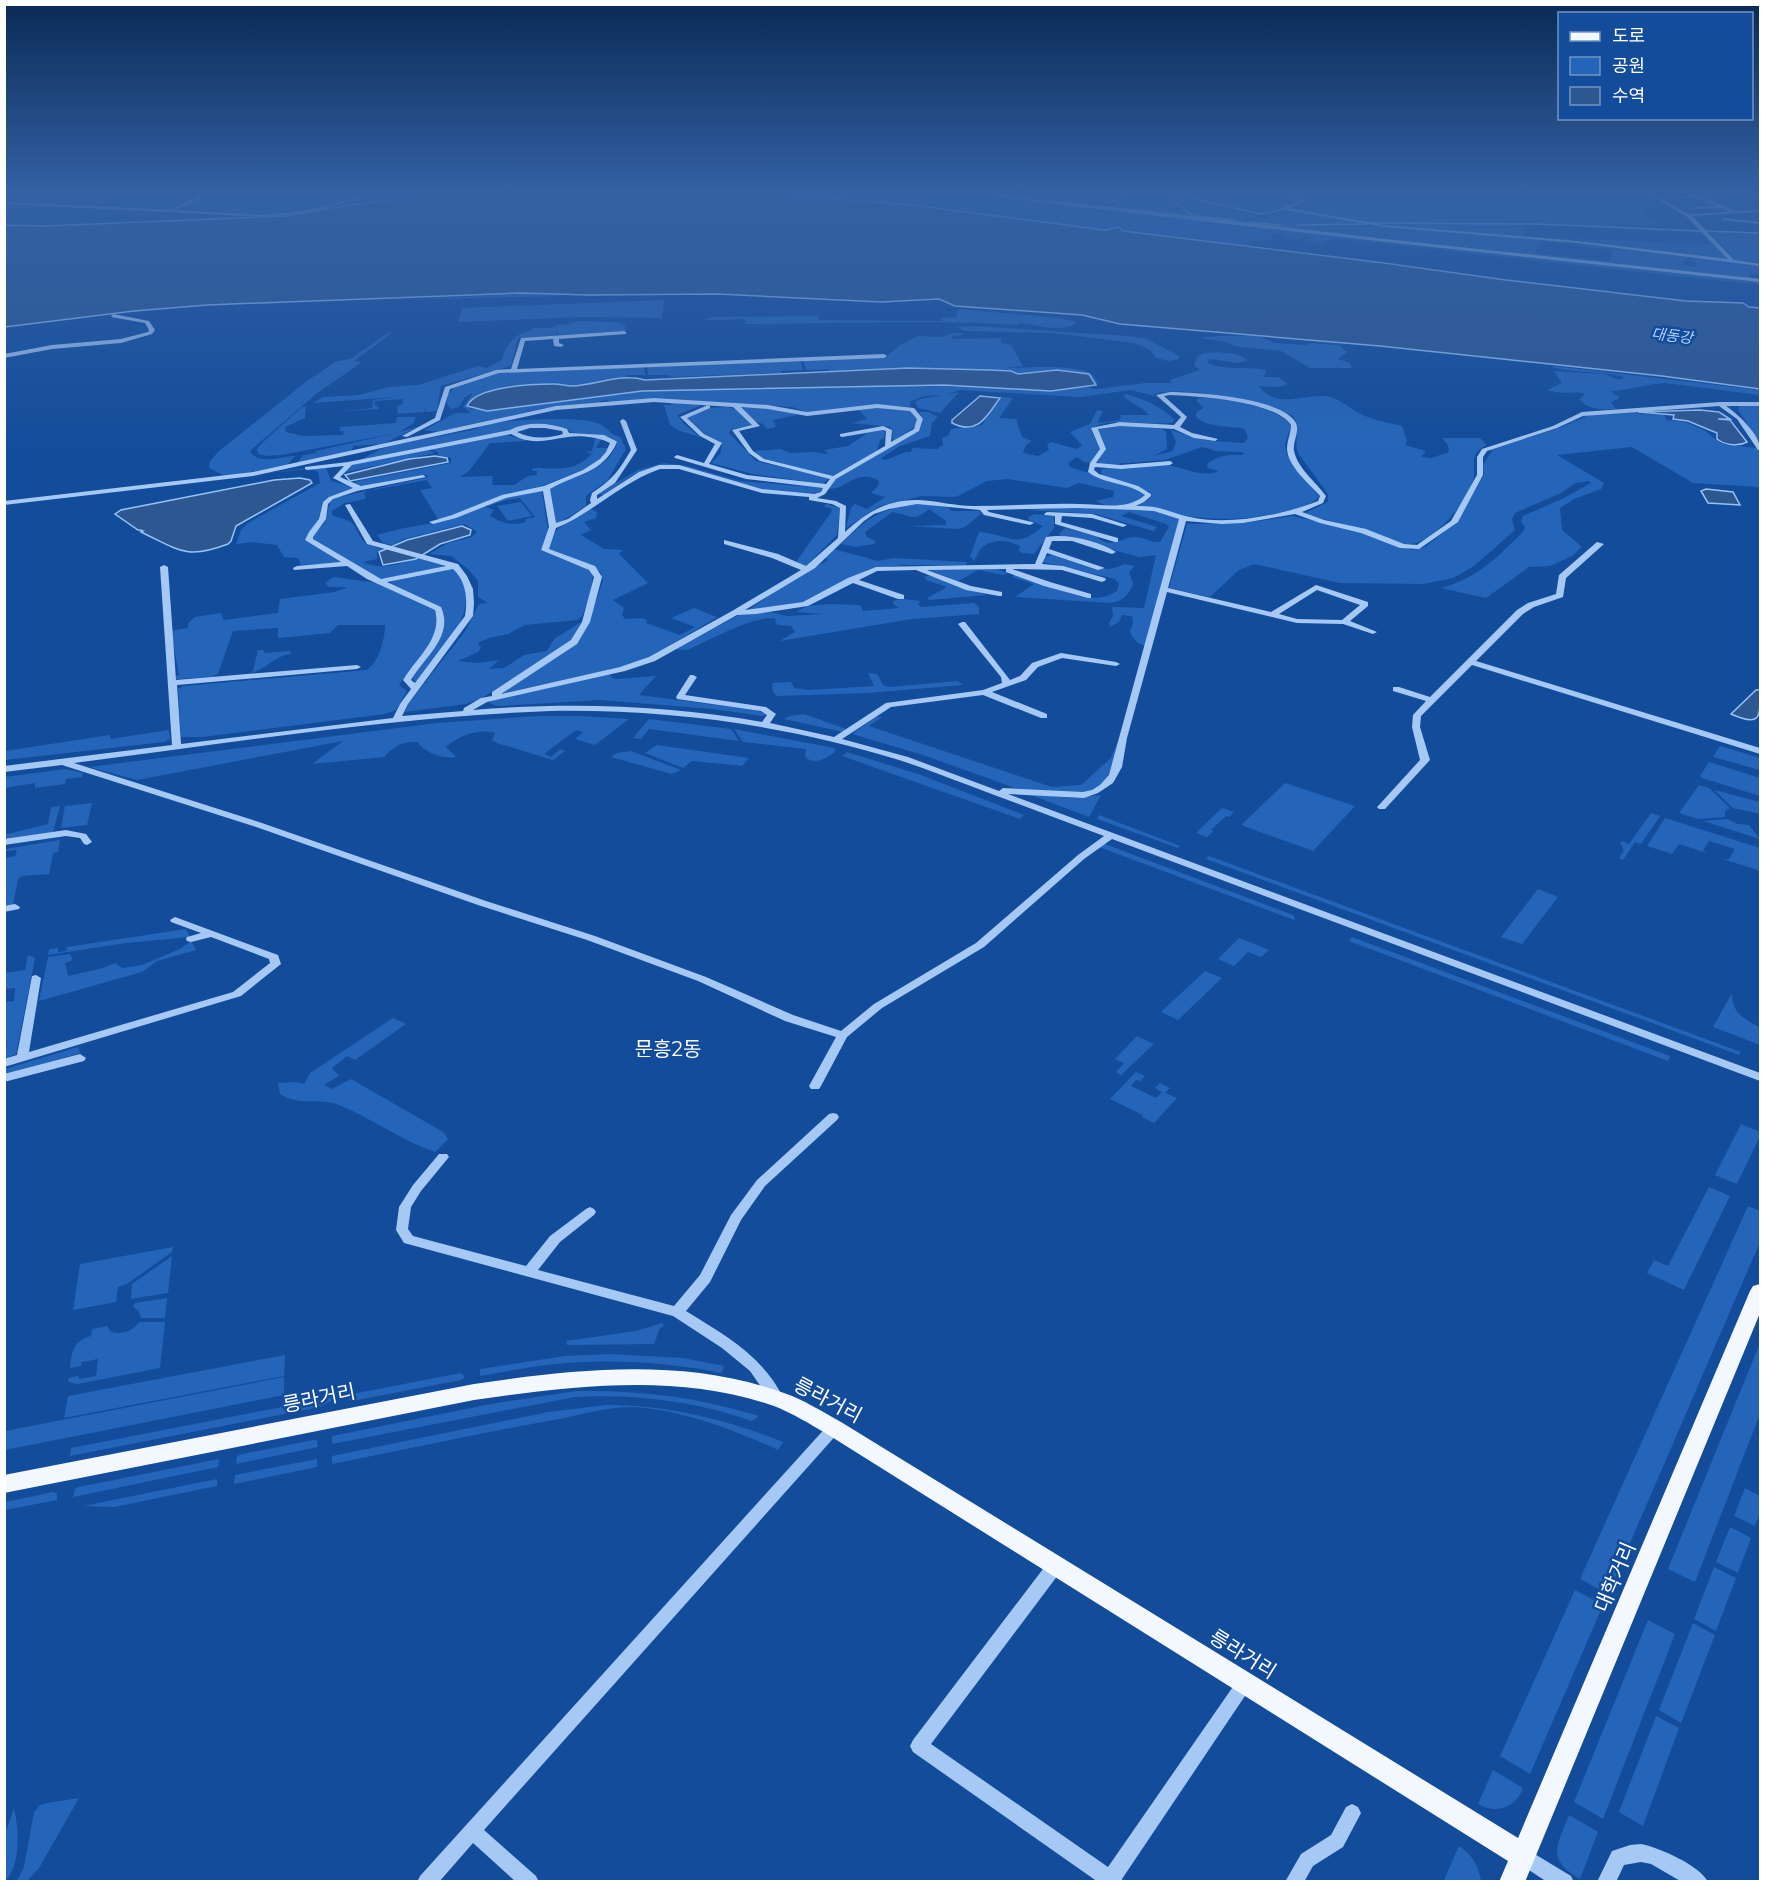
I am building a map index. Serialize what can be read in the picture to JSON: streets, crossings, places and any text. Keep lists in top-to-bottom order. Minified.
{"streets":{"main road":["릉라거리","대학거리"]},"crossings":[["릉라거리","대학거리"]],"districts":["문흥2동"],"water":["대동강"],"legend":["도로","공원","수역"]}
